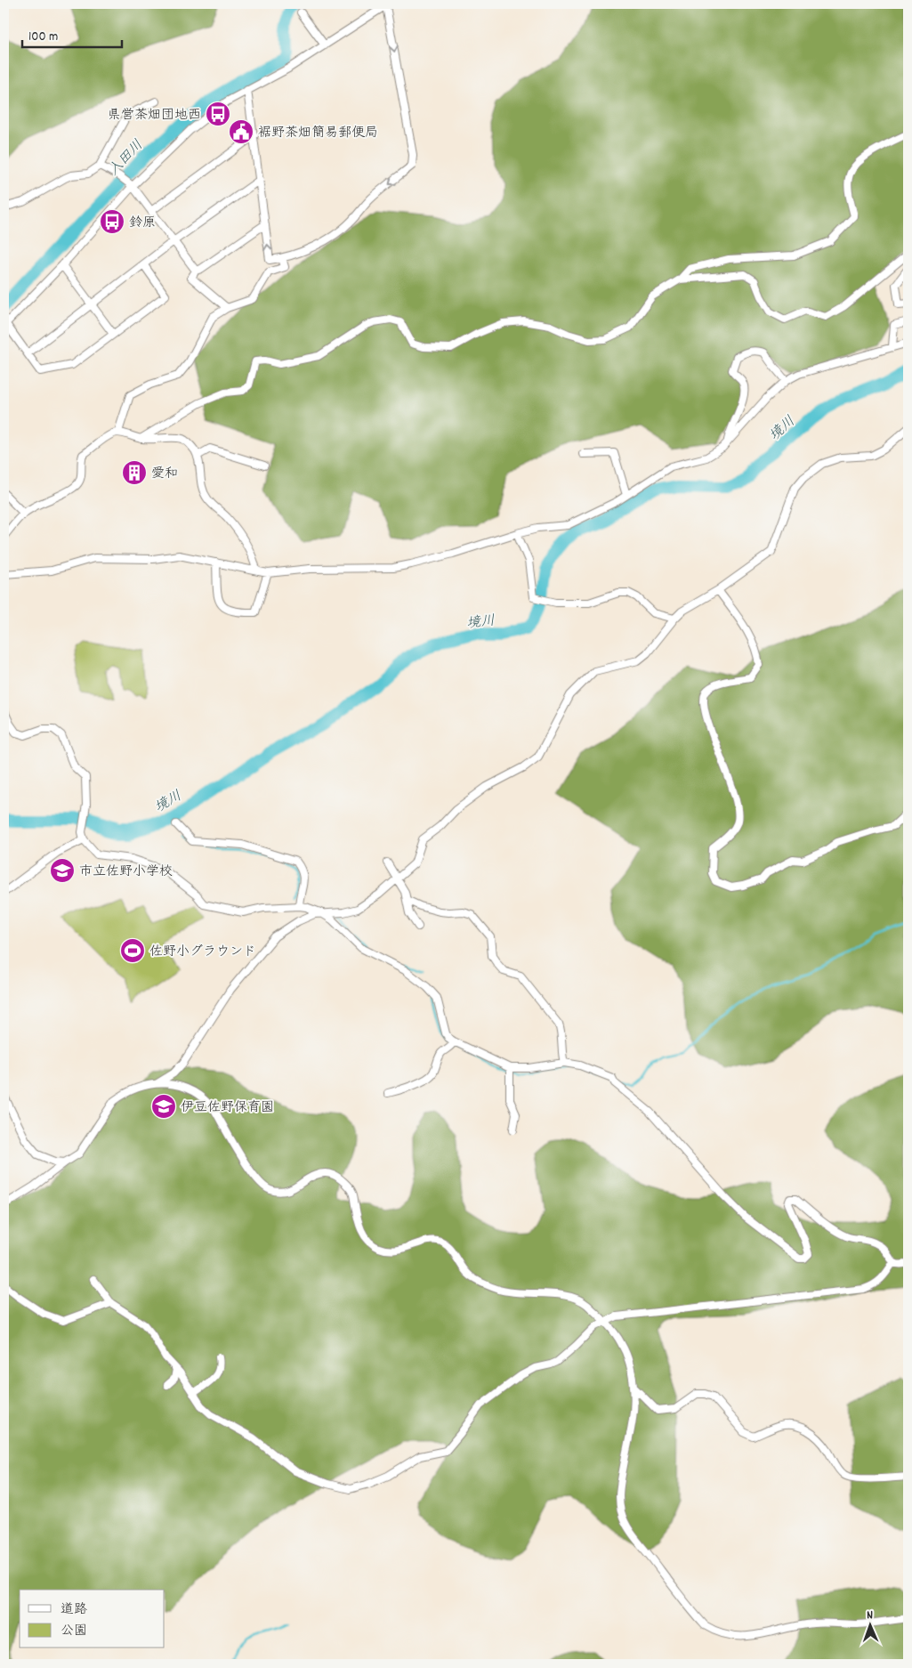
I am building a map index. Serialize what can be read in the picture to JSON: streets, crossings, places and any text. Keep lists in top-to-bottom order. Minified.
{"water":["入田川","境川"],"places":{"bus stop":["県営茶畑団地西","鈴原"],"public building":["裾野茶畑簡易郵便局"],"building":["愛和"],"school or university":["市立佐野小学校","伊豆佐野保育園"],"sports":["佐野小グラウンド"]},"legend":["道路","公園"],"scale_bar":"100 m","north":"top"}
